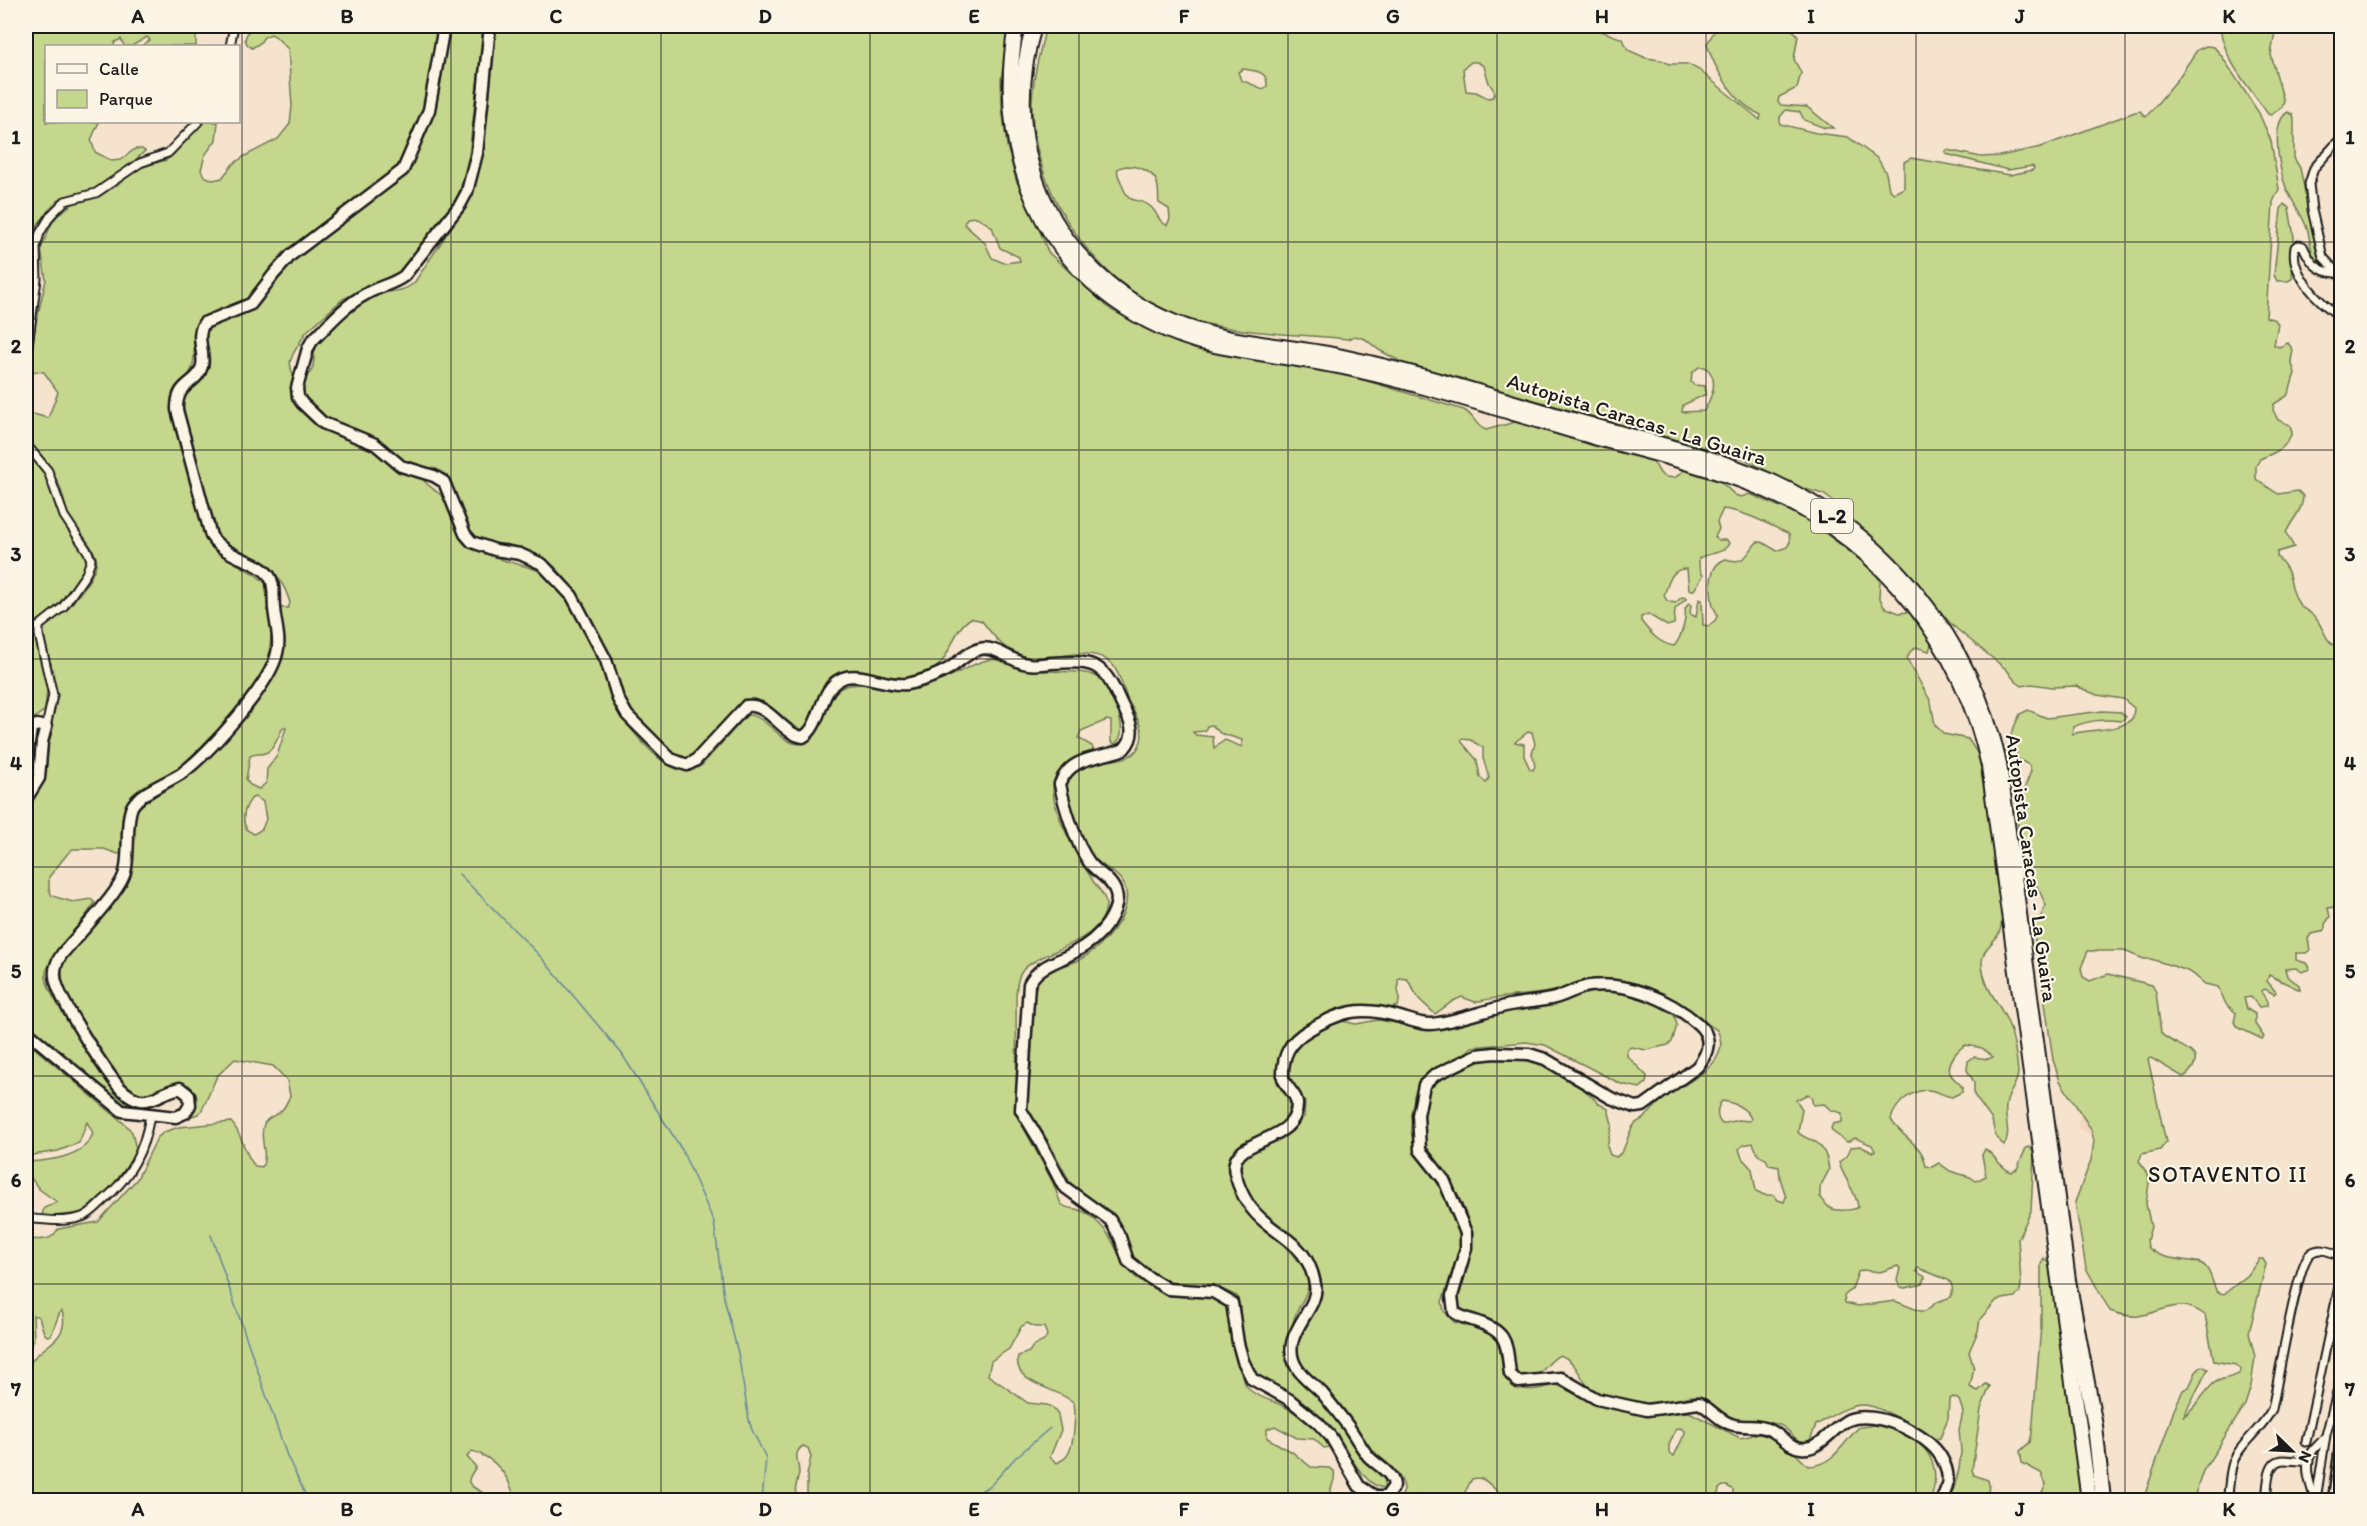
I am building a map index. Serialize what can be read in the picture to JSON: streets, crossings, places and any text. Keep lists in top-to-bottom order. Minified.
{"streets":{"highway":["Autopista Caracas - La Guaira","L-2"]},"districts":["SOTAVENTO II"],"legend":["Calle","Parque"],"north":"bottom right","grid":{"columns":["A","B","C","D","E","F","G","H","I","J","K"],"rows":["1","2","3","4","5","6","7"]}}
